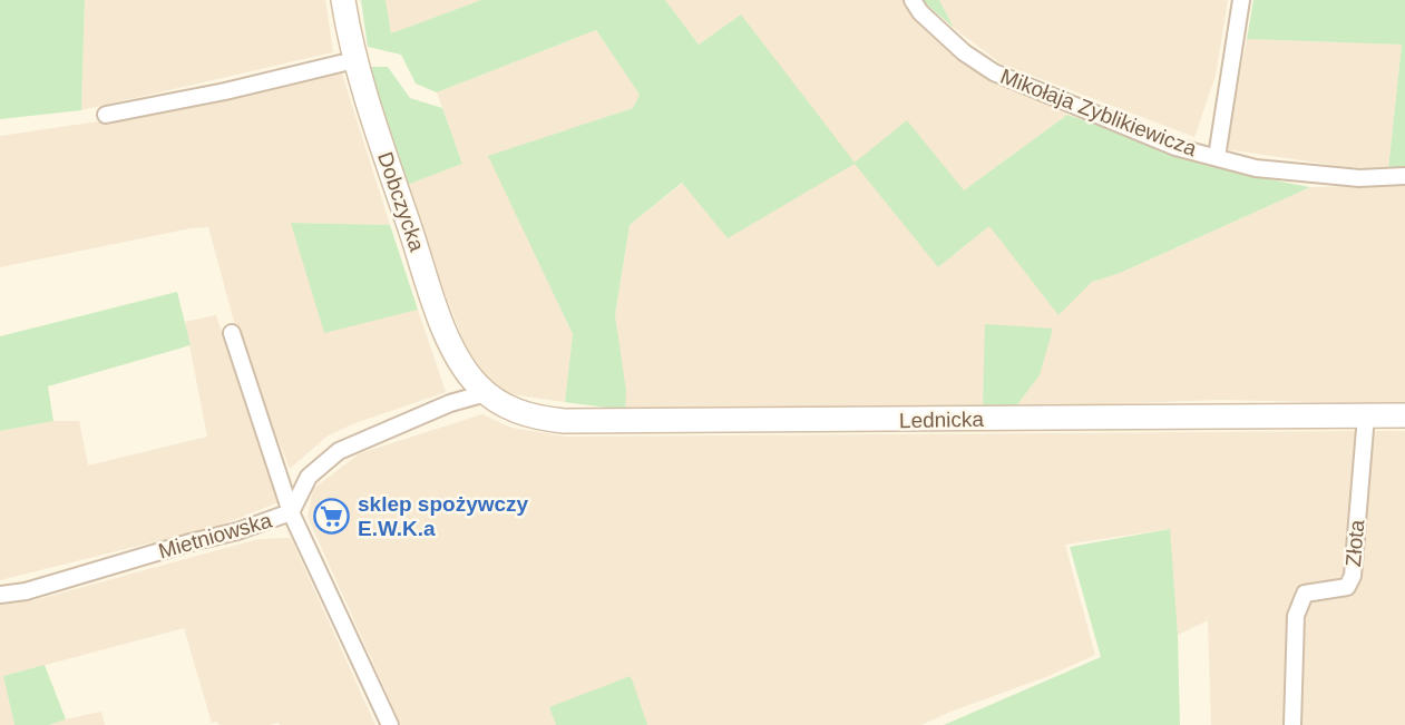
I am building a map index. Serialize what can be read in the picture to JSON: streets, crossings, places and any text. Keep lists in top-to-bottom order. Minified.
{"streets":{"main road":["Dobczycka","Lednicka"],"street":["Mikołaja Zyblikiewicza","Mietniowska","Złota"]},"crossings":[["Dobczycka","Lednicka"],["Dobczycka","Mietniowska"],["Lednicka","Mietniowska"],["Lednicka","Złota"]],"places":{"supermarket":["sklep spożywczy E.W.K.a"]}}
